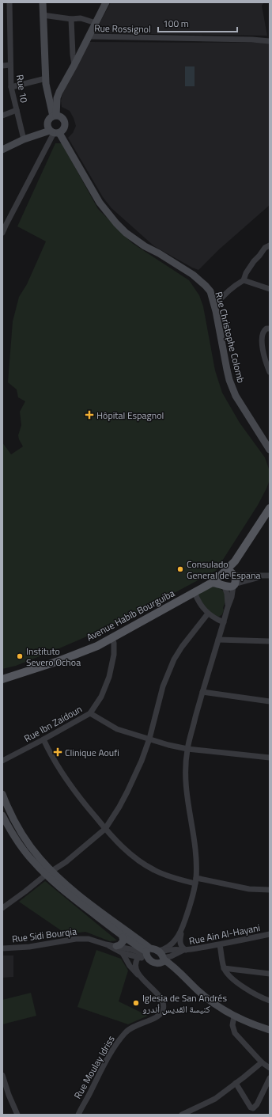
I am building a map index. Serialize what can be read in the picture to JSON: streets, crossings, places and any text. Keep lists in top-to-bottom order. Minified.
{"streets":{"main road":["Rue Christophe Colomb","Avenue Habib Bourguiba"],"street":["Rue Rossignol","Rue 10","Rue Ibn Zaidoun","Rue Ain Al-Hayani","Rue Sidi Bourqia","Rue Moulay Idriss"]},"crossings":[["Avenue Habib Bourguiba","Rue Ibn Zaidoun"],["Rue Sidi Bourqia","Rue Moulay Idriss"]],"places":{"health":["Hôpital Espagnol","Clinique Aoufi"],"other":["Consulado General de Espana","Instituto Severo Ochoa","Iglesia de San Andrés كنيسة القديس أندرو"]},"scale_bar":"100 m"}
